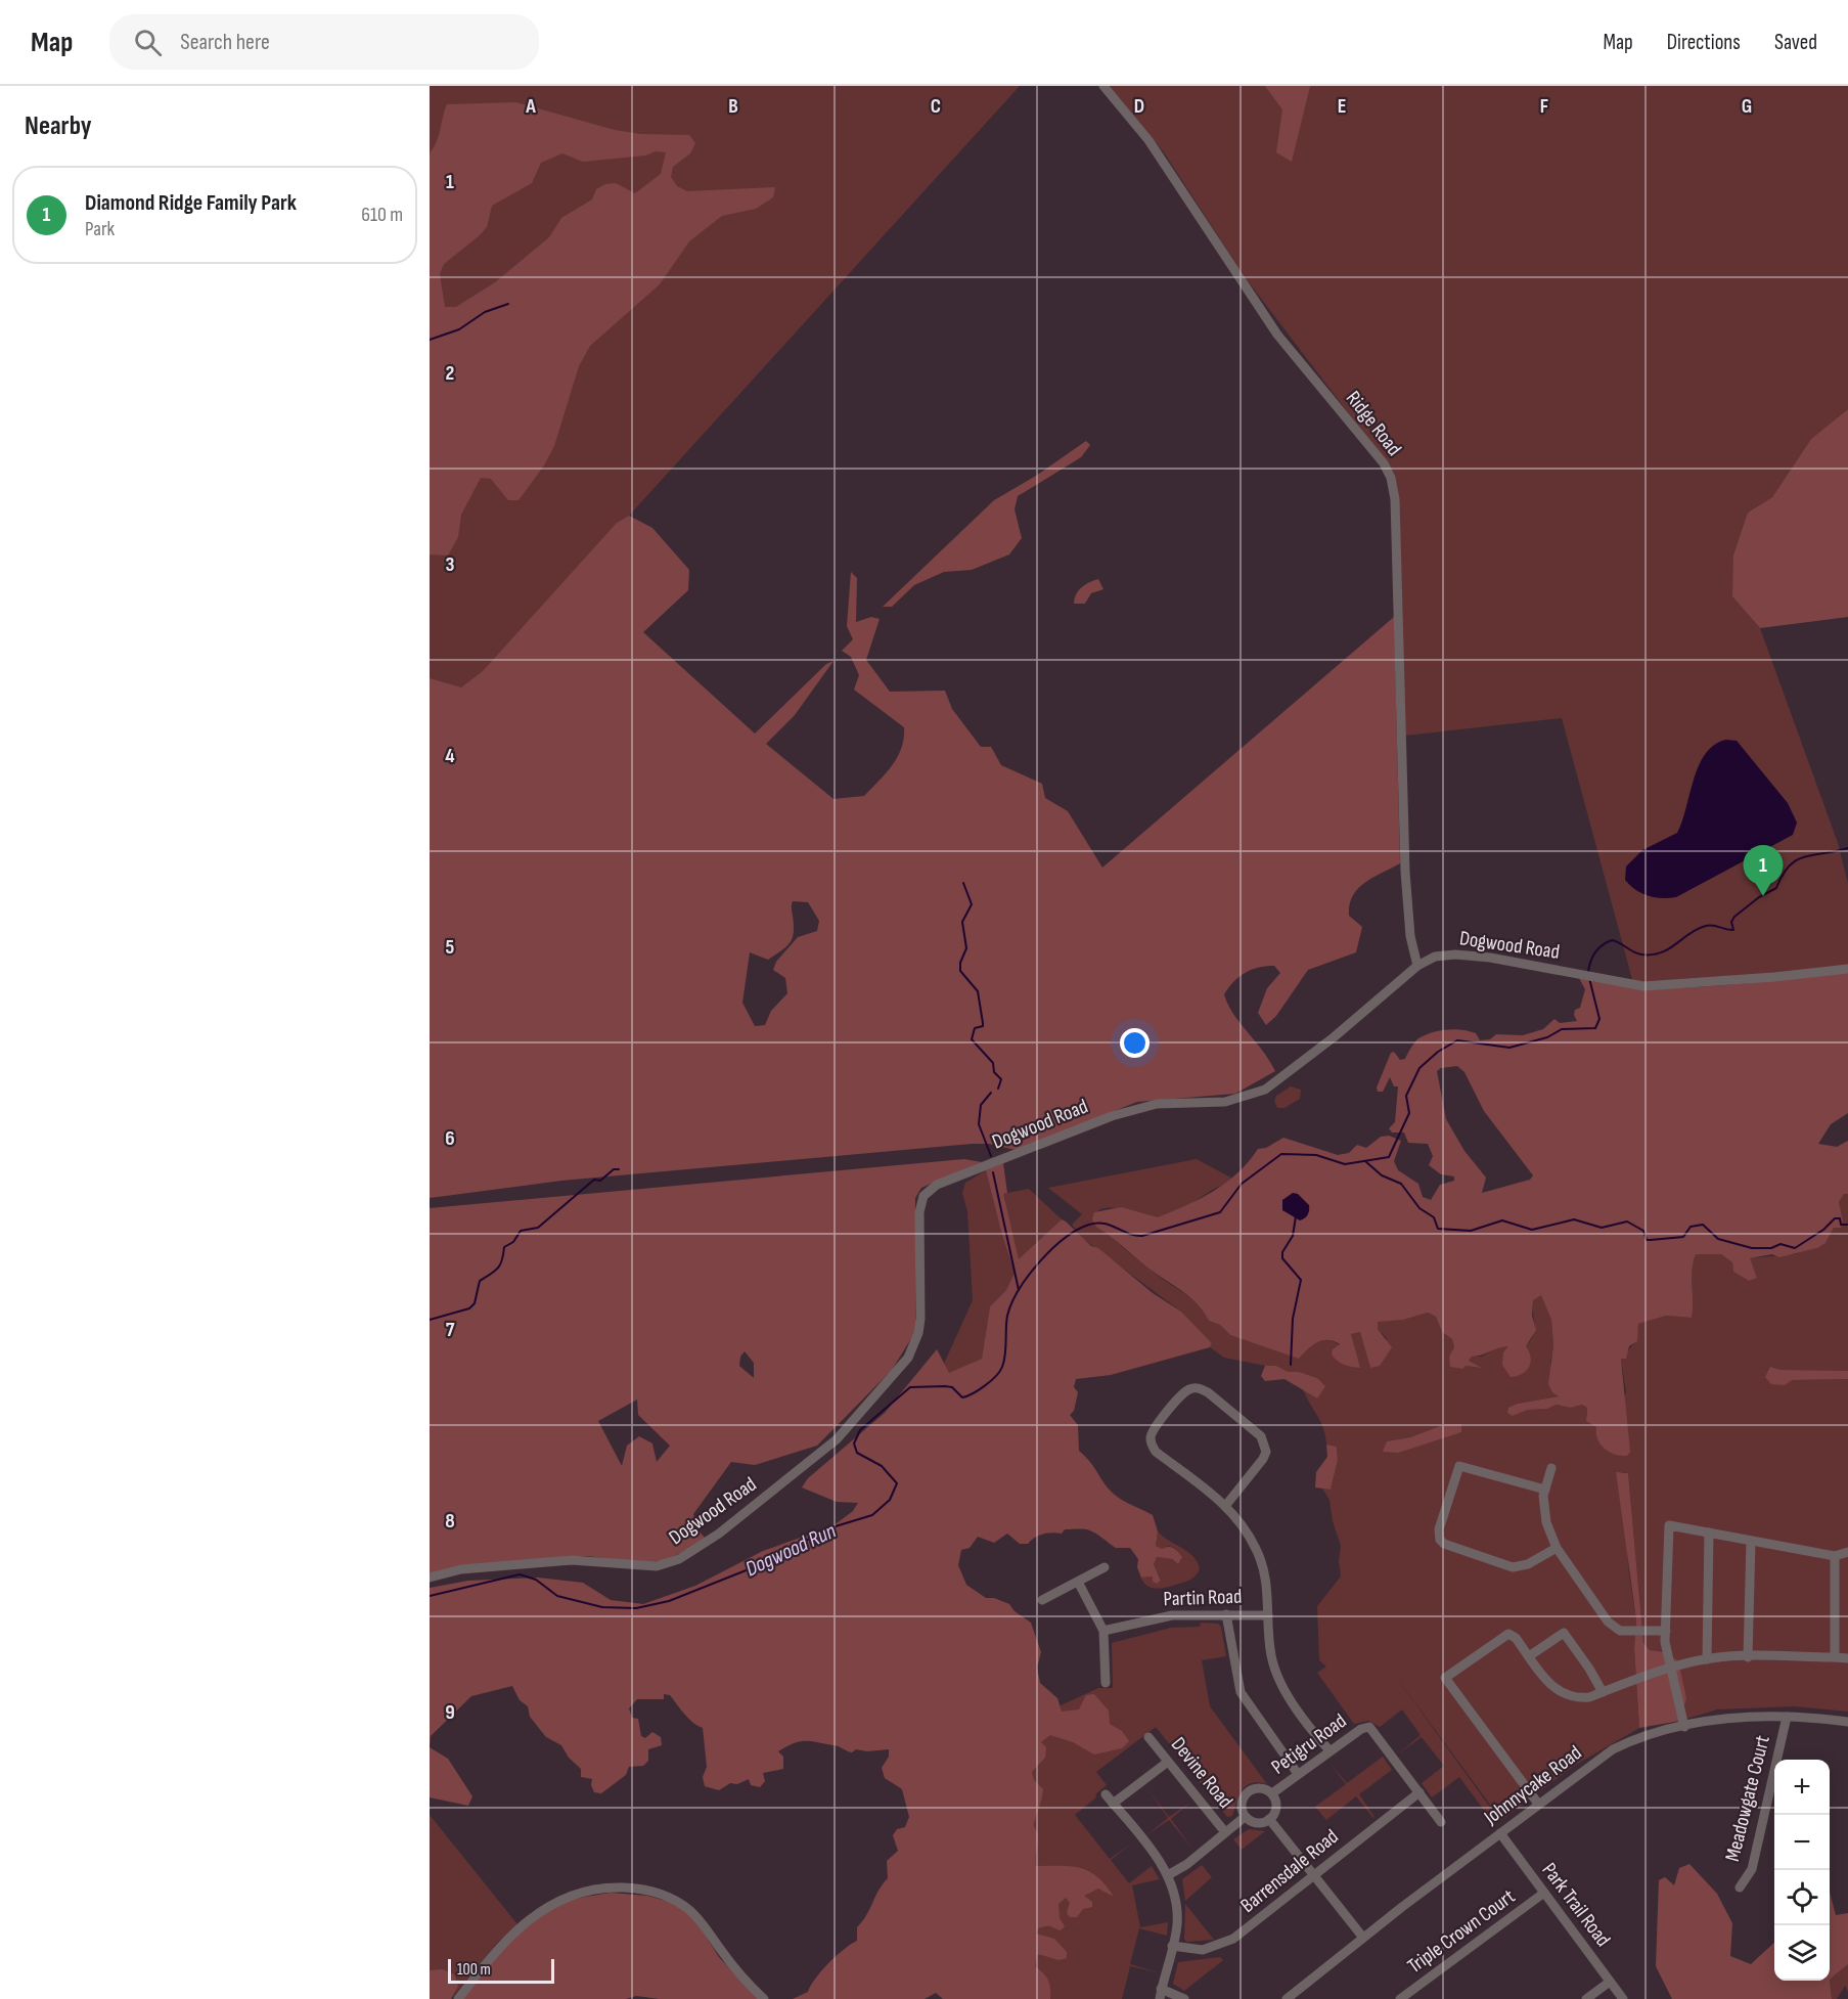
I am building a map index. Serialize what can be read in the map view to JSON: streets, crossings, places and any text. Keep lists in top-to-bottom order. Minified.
{"streets":{"street":["Ridge Road","Dogwood Road","Partin Road","Petigru Road","Devine Road","Johnnycake Road","Meadowgate Court","Barrensdale Road","Park Trail Road","Triple Crown Court"]},"crossings":[["Ridge Road","Dogwood Road"],["Petigru Road","Barrensdale Road"],["Johnnycake Road","Meadowgate Court"],["Johnnycake Road","Park Trail Road"],["Park Trail Road","Triple Crown Court"]],"water":["Dogwood Run"],"scale_bar":"100 m","page":{"header":"Map","search":"Search here","nav":["Map","Directions","Saved"],"heading":"Nearby","list":[{"mark":"1","name":"Diamond Ridge Family Park","note":"Park","value":"610 m"}],"pins":"1","map_buttons":["+","−"],"scale":"100 m"},"grid":{"columns":["A","B","C","D","E","F","G"],"rows":["1","2","3","4","5","6","7","8","9"]}}
